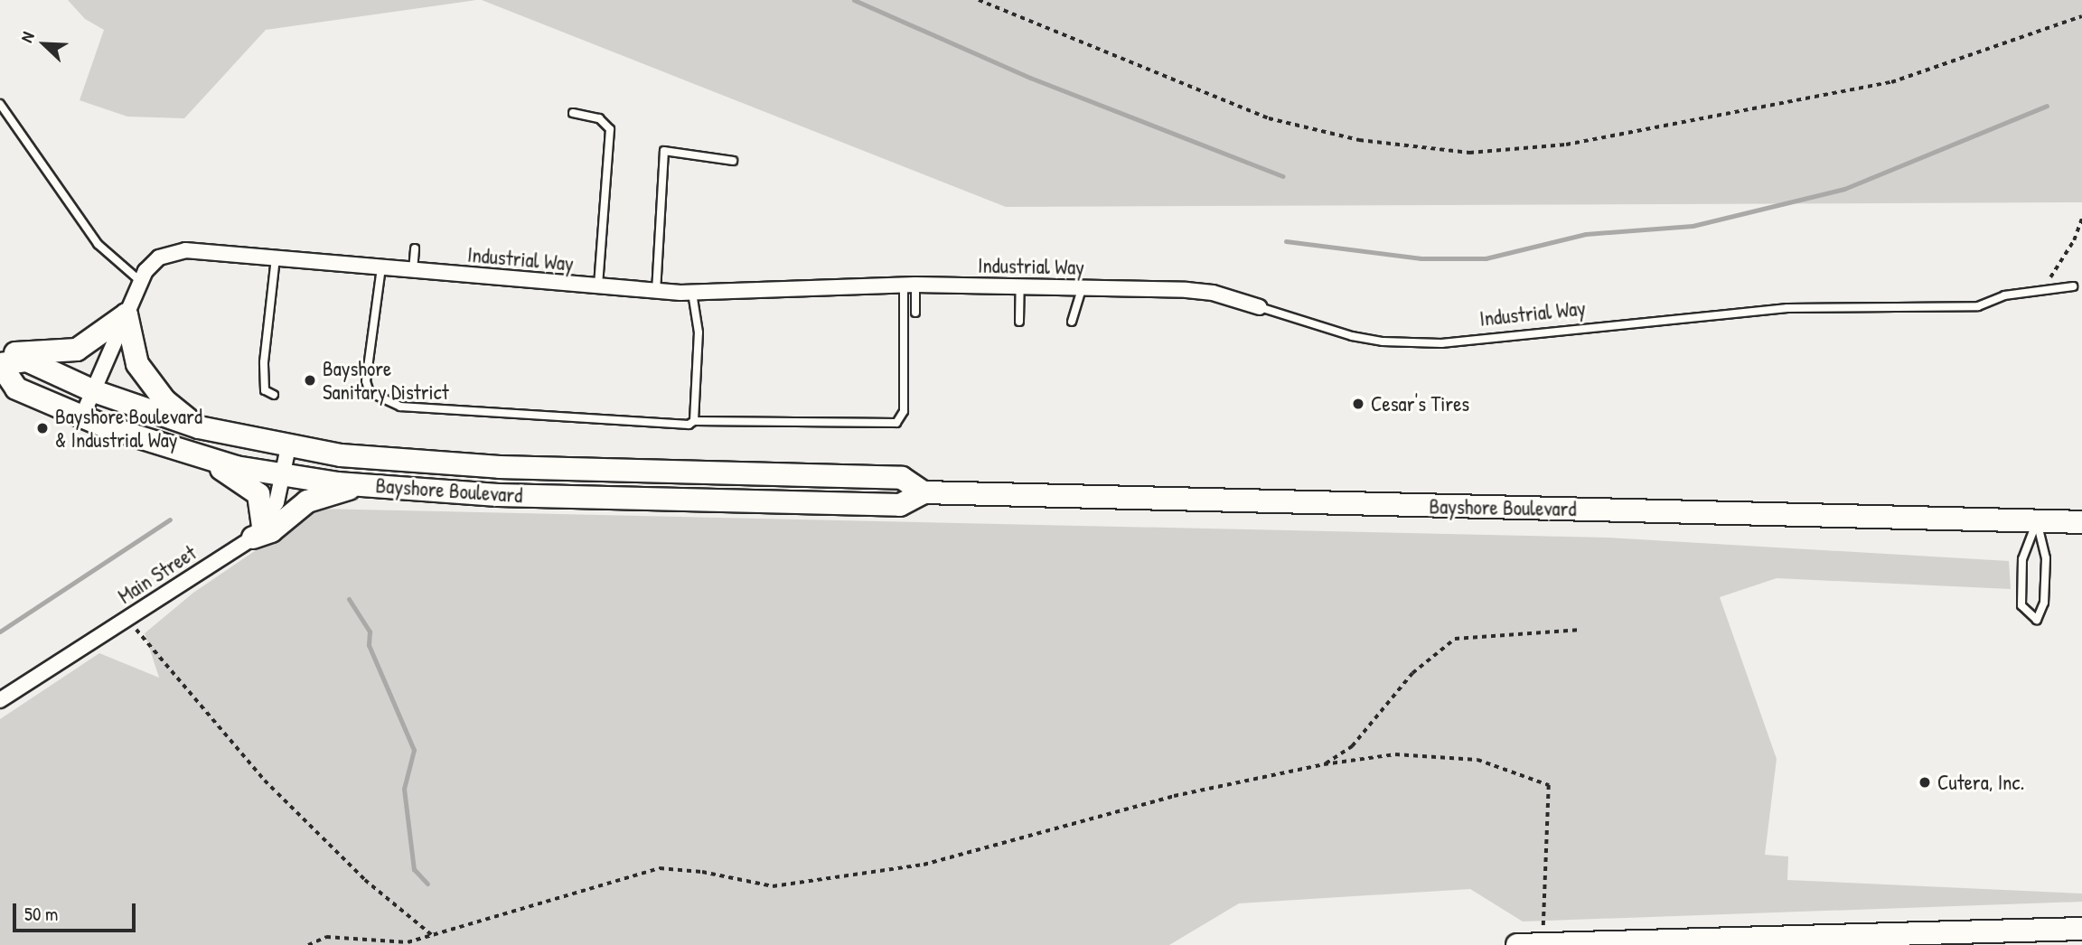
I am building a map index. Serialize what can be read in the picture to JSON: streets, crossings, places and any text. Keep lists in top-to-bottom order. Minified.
{"streets":{"main road":["Bayshore Boulevard"],"street":["Industrial Way","Main Street"]},"crossings":[["Industrial Way","Bayshore Boulevard"]],"places":["Bayshore Sanitary District","Cesar's Tires","Bayshore Boulevard & Industrial Way","Cutera, Inc."],"scale_bar":"50 m","north":"top left"}
